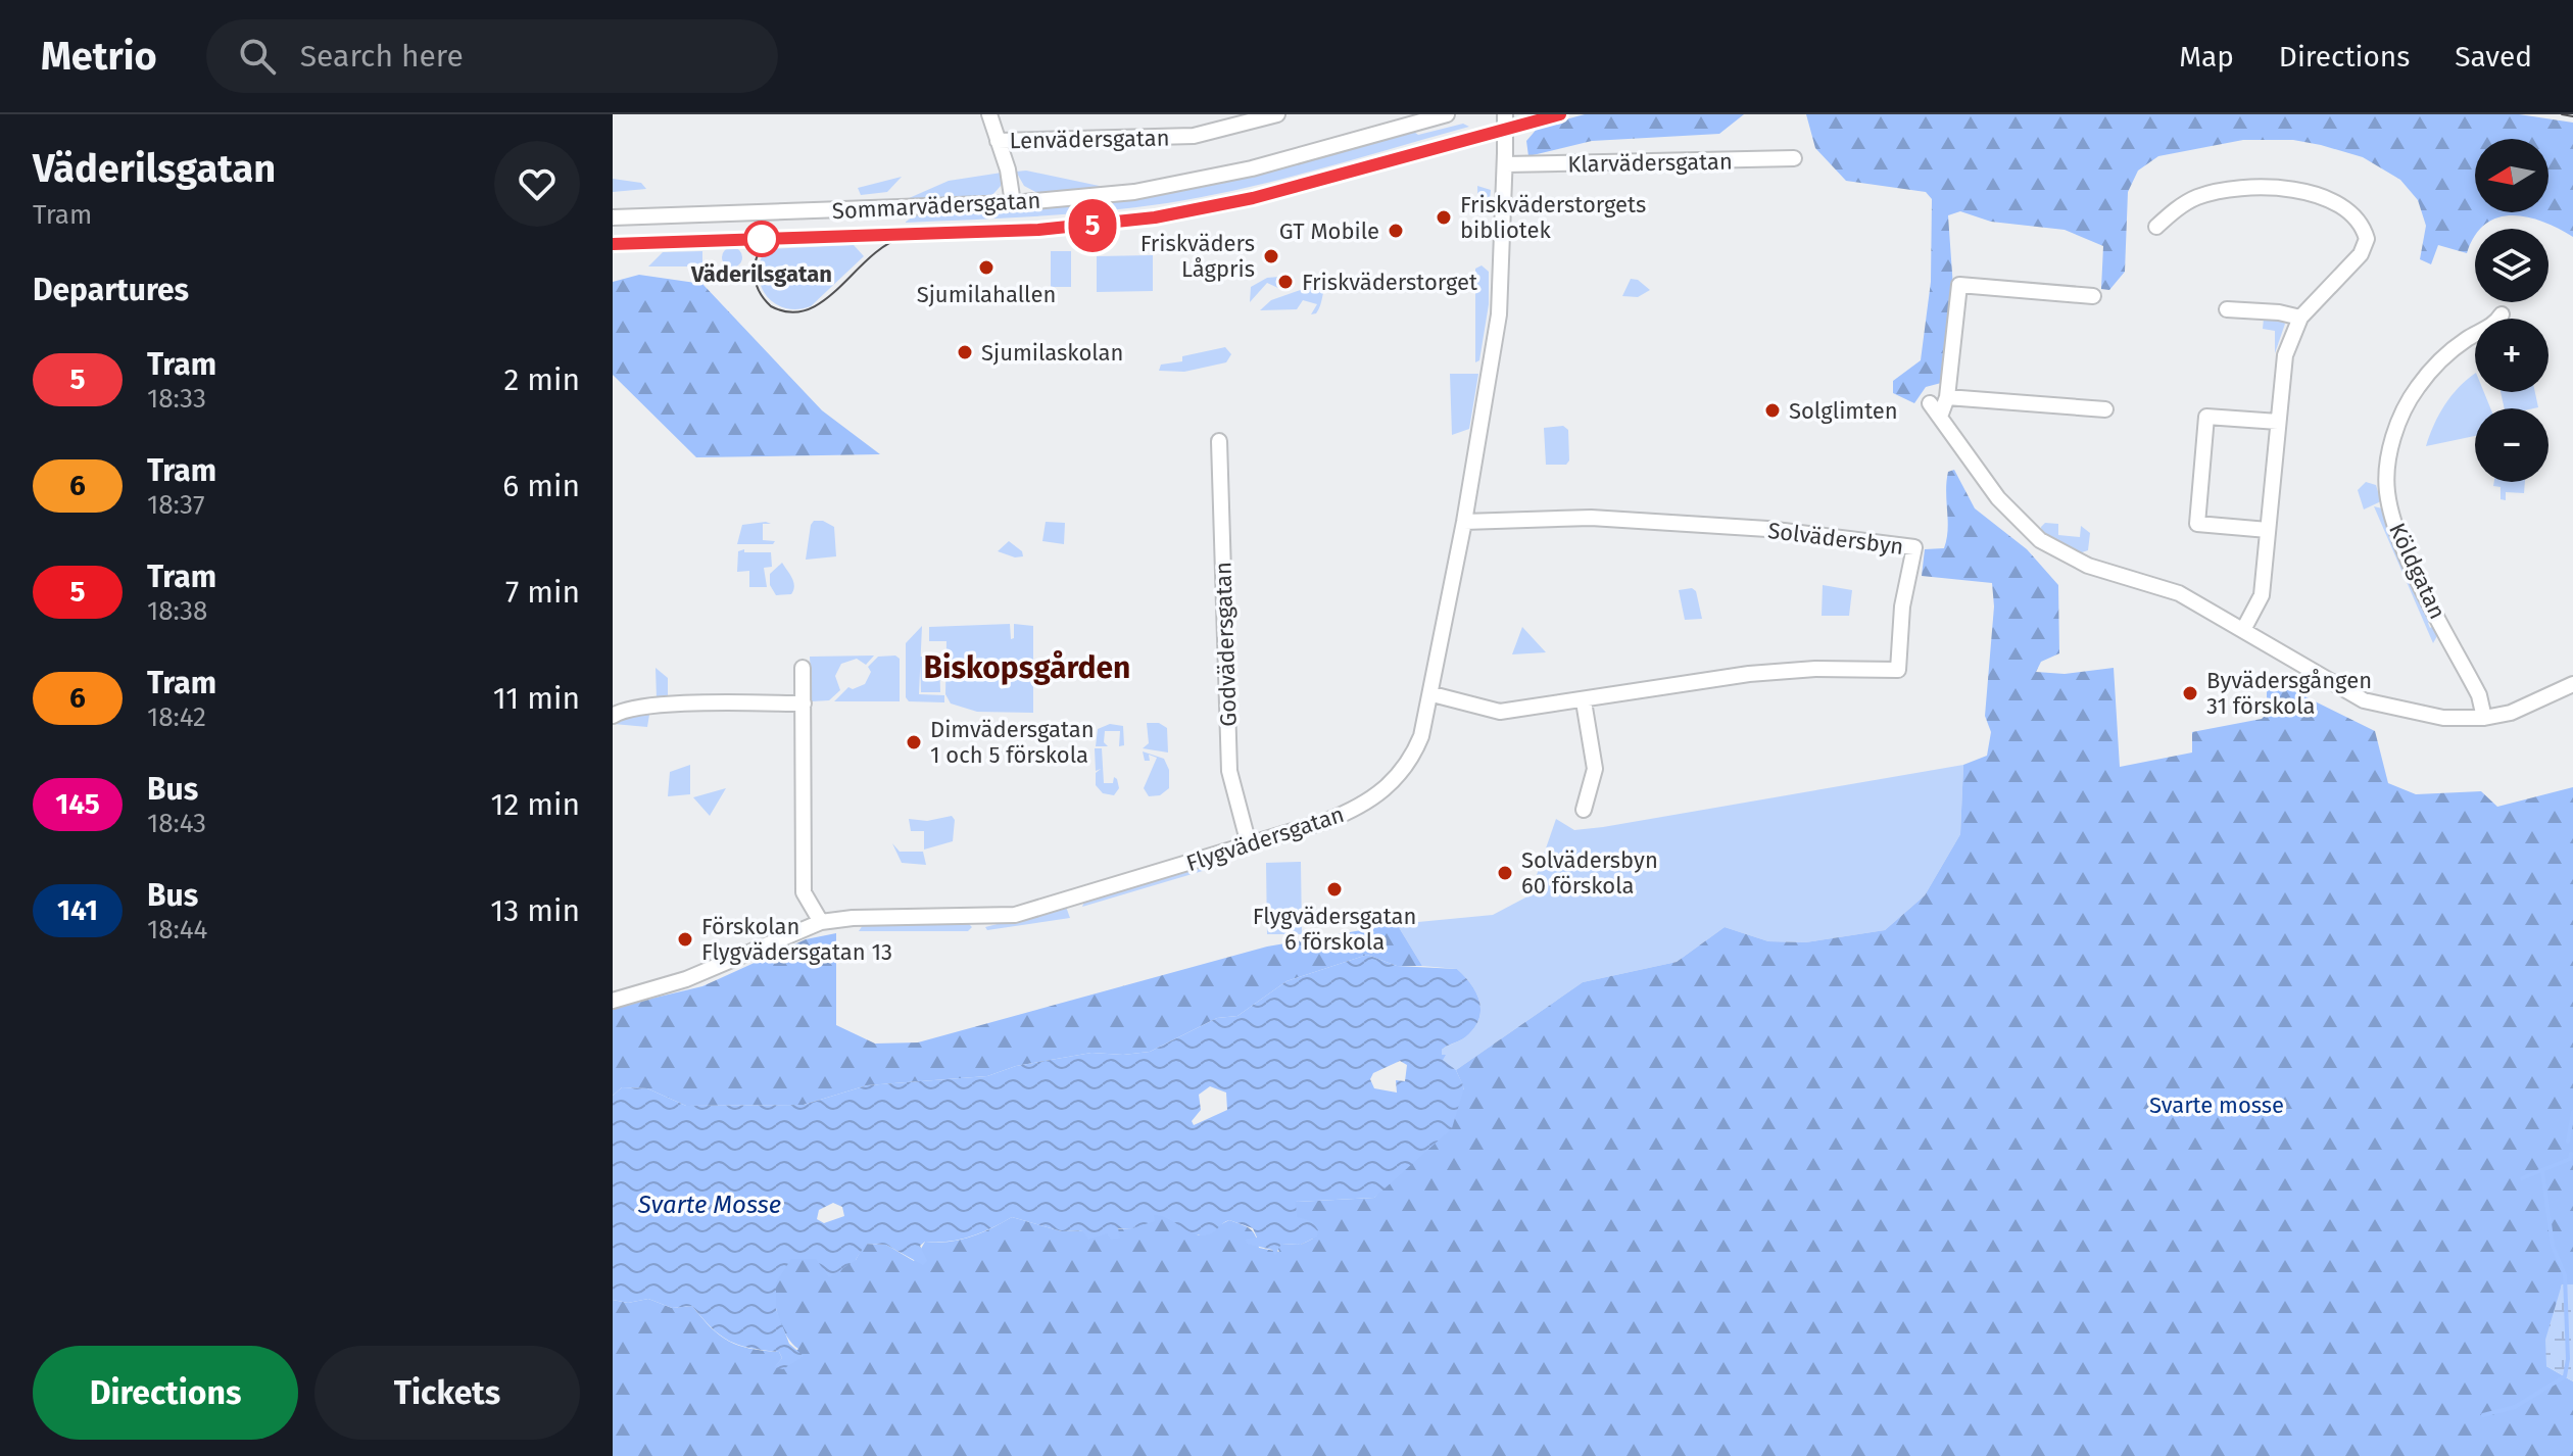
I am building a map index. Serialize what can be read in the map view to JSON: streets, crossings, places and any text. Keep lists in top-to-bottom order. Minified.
{"streets":{"street":["Lenvädersgatan","Klarvädersgatan","Sommarvädersgatan","Solvädersbyn","Köldgatan","Godvädersgatan","Flygvädersgatan"]},"crossings":[["Klarvädersgatan","Flygvädersgatan"],["Solvädersbyn","Flygvädersgatan"],["Godvädersgatan","Flygvädersgatan"]],"districts":["Biskopsgården"],"water":["Svarte Mosse"],"parks":["Svarte mosse"],"places":["Friskväderstorgets bibliotek","GT Mobile","Väderilsgatan","Friskväders Lågpris","Sjumilahallen","Friskväderstorget","Sjumilaskolan","Solglimten","Byvädersgången 31 förskola","Dimvädersgatan 1 och 5 förskola","Solvädersbyn 60 förskola","Flygvädersgatan 6 förskola","Förskolan Flygvädersgatan 13"],"lines":["tram line 5"],"north":"left","page":{"header":"Metrio","search":"Search here","nav":["Map","Directions","Saved"],"heading":[["Väderilsgatan","Tram"],"Departures"],"on_map":"5","map_buttons":["+","−"],"list":[{"mark":"5","name":"Tram","note":"18:33","value":"2 min"},{"mark":"6","name":"Tram","note":"18:37","value":"6 min"},{"mark":"5","name":"Tram","note":"18:38","value":"7 min"},{"mark":"6","name":"Tram","note":"18:42","value":"11 min"},{"mark":"145","name":"Bus","note":"18:43","value":"12 min"},{"mark":"141","name":"Bus","note":"18:44","value":"13 min"}],"buttons":["Directions","Tickets"]}}
